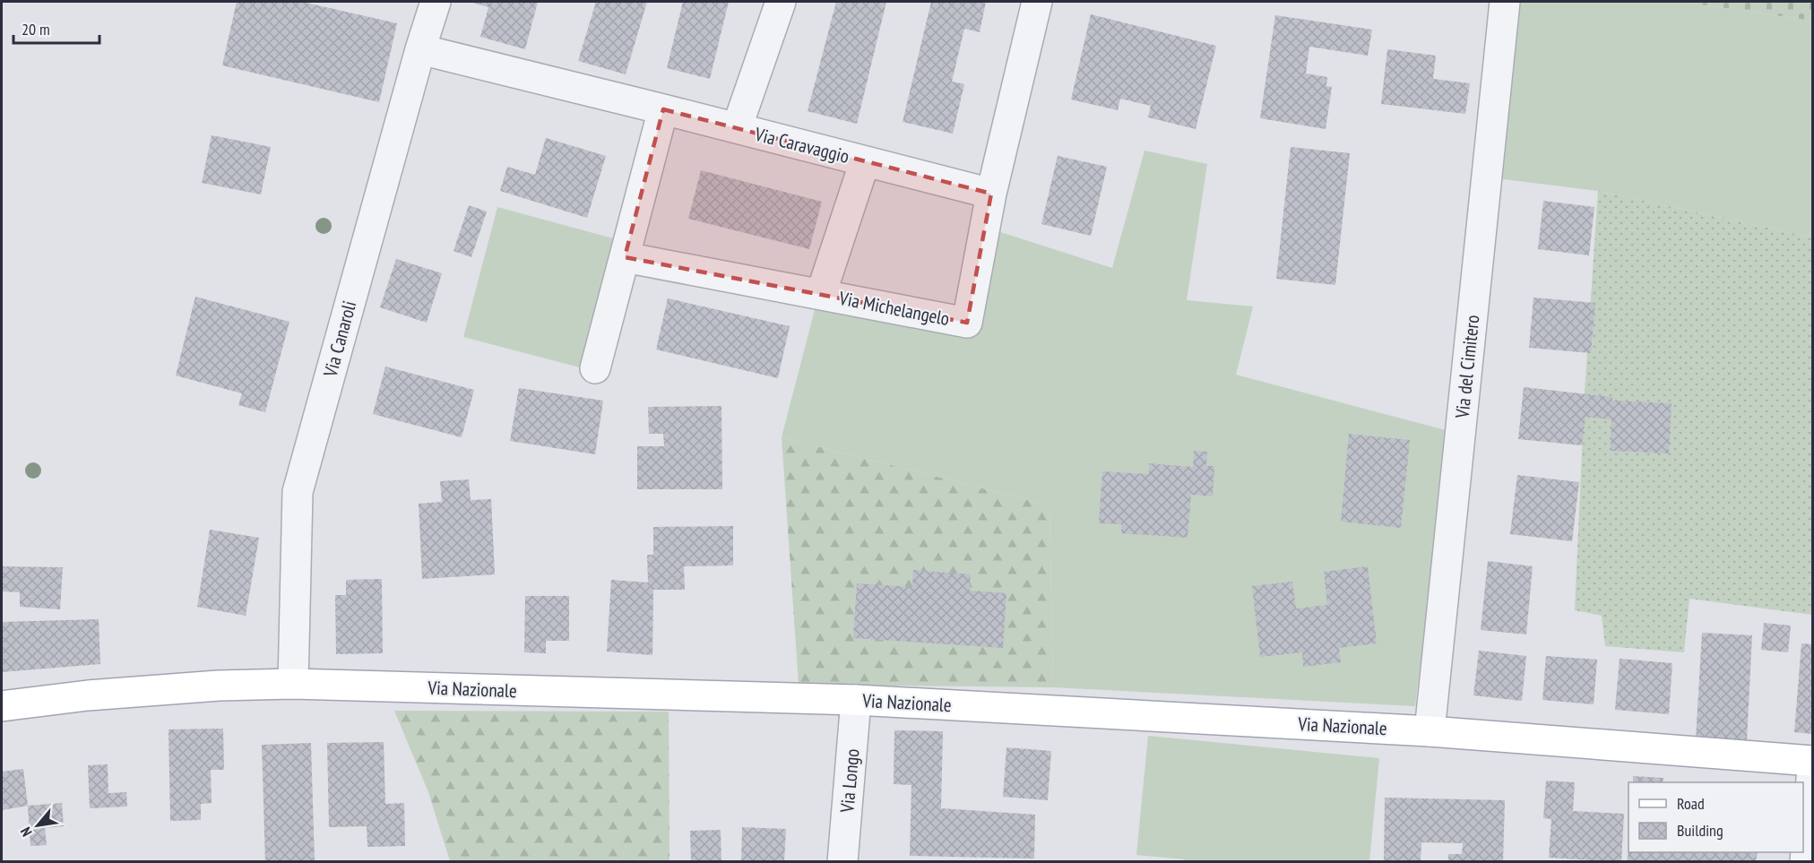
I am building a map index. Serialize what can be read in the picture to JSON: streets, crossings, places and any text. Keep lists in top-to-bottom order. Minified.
{"streets":{"main road":["Via Nazionale"],"street":["Via Caravaggio","Via Michelangelo","Via Canaroli","Via del Cimitero","Via Longo"]},"crossings":[["Via Caravaggio","Via Michelangelo"],["Via Caravaggio","Via Canaroli"],["Via Canaroli","Via Nazionale"],["Via del Cimitero","Via Nazionale"],["Via Nazionale","Via Longo"]],"legend":["Road","Building"],"scale_bar":"20 m","north":"bottom left"}
